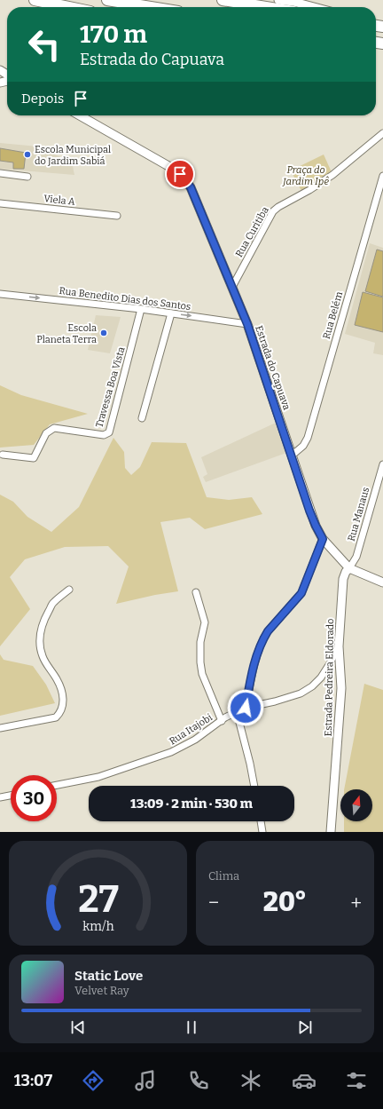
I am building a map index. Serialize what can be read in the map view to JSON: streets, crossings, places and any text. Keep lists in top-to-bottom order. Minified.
{"streets":{"street":["Viela A","Rua Curitiba","Rua Benedito Dias dos Santos","Rua Belém","Estrada do Capuava","Travessa Boa Vista","Rua Manaus","Estrada Pedreira Eldorado","Rua Itajobi"]},"crossings":[["Rua Curitiba","Estrada do Capuava"],["Rua Benedito Dias dos Santos","Estrada do Capuava"],["Rua Benedito Dias dos Santos","Travessa Boa Vista"],["Rua Belém","Estrada do Capuava"],["Estrada do Capuava","Rua Manaus"],["Estrada do Capuava","Estrada Pedreira Eldorado"],["Rua Manaus","Estrada Pedreira Eldorado"],["Estrada Pedreira Eldorado","Rua Itajobi"]],"one_way":["Rua Benedito Dias dos Santos"],"parks":["Praça do Jardim Ipê"],"places":["Escola Municipal do Jardim Sabiá","Escola Planeta Terra"],"north":"top","page":{"turn":["170 m","Estrada do Capuava"],"then":"Depois","limit":"30","trip":"13:09 · 2 min · 530 m","tile":"Clima","heat":["−","20°","+"],"song":["Static Love","Velvet Ray"],"tabs":"13:07","gauge":["27","km/h"]}}
